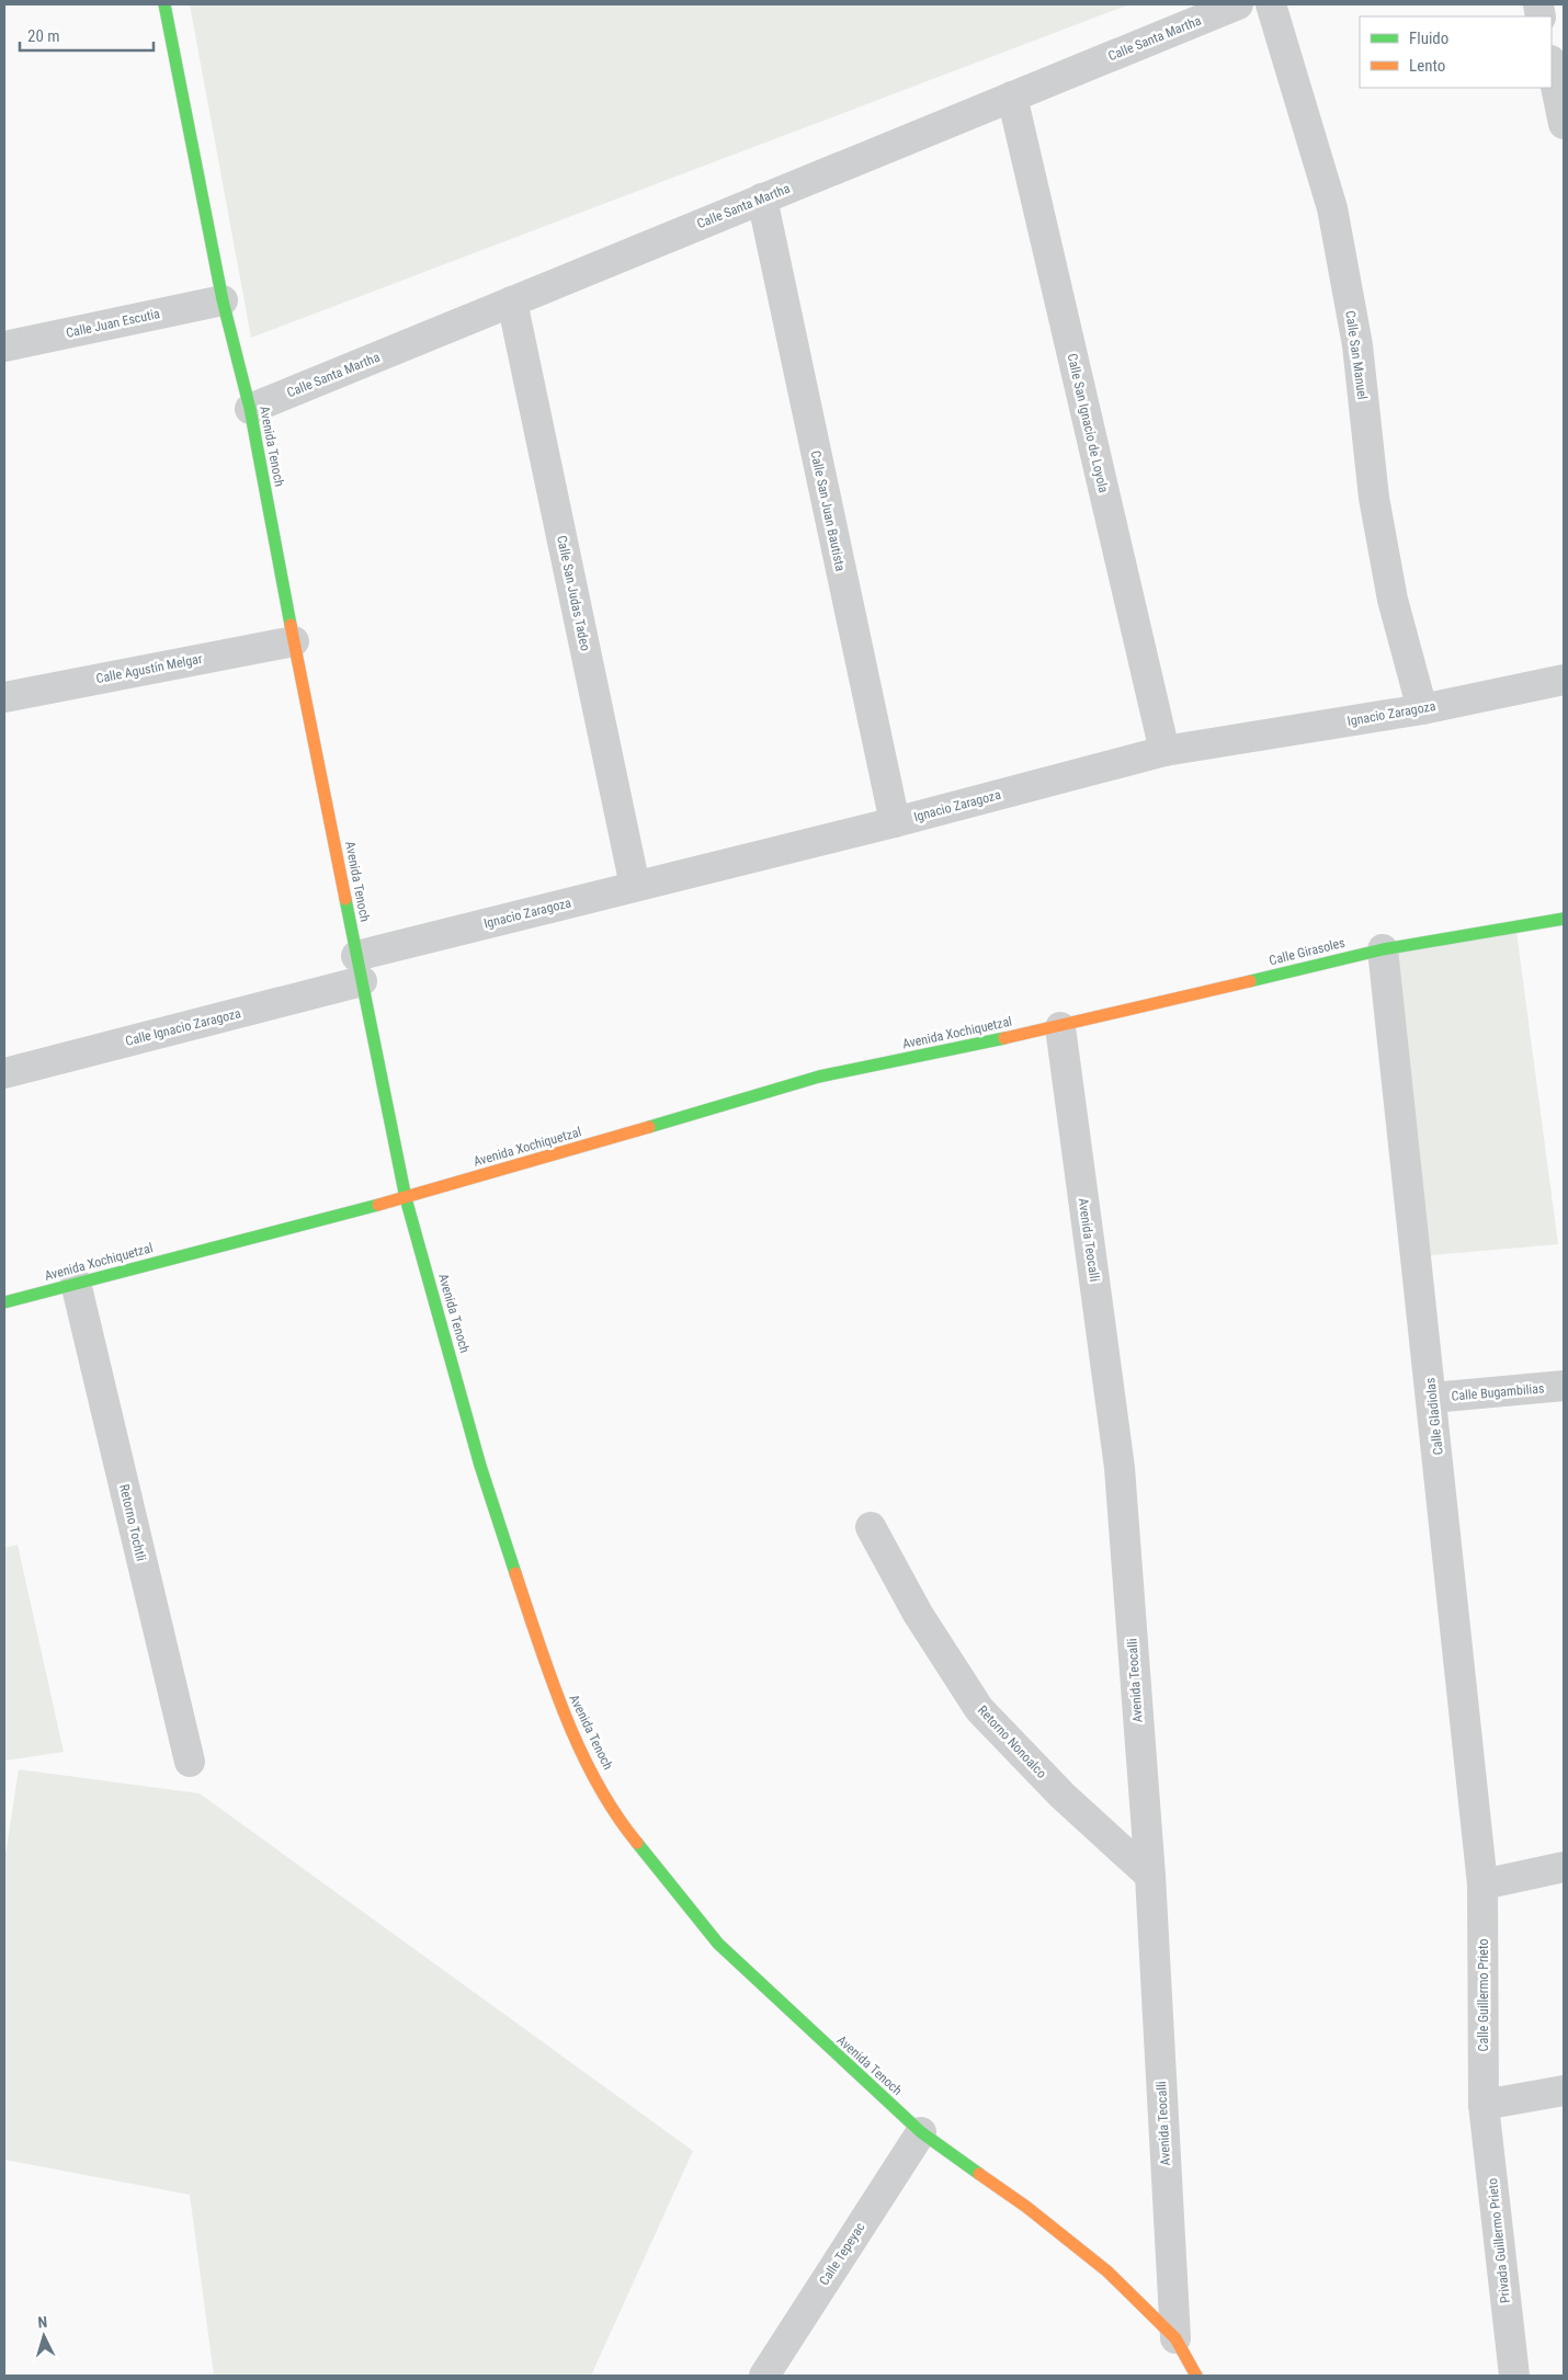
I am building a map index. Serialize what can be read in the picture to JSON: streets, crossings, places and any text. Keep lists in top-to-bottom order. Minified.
{"streets":{"street":["Calle Santa Martha","Calle Juan Escutia","Calle San Manuel","Calle San Ignacio de Loyola","Avenida Tenoch","Calle San Juan Bautista","Calle San Judas Tadeo","Calle Agustín Melgar","Ignacio Zaragoza","Calle Girasoles","Calle Ignacio Zaragoza","Avenida Xochiquetzal","Avenida Teocalli","Calle Bugambilias","Calle Gladiolas","Retorno Tochtli","Retorno Nonoalco","Calle Guillermo Prieto","Privada Guillermo Prieto","Calle Tepeyac"]},"crossings":[["Calle Santa Martha","Calle San Ignacio de Loyola"],["Calle Santa Martha","Avenida Tenoch"],["Calle Santa Martha","Calle San Juan Bautista"],["Calle Santa Martha","Calle San Judas Tadeo"],["Calle Juan Escutia","Avenida Tenoch"],["Calle San Manuel","Ignacio Zaragoza"],["Calle San Ignacio de Loyola","Ignacio Zaragoza"],["Avenida Tenoch","Calle Agustín Melgar"],["Avenida Tenoch","Ignacio Zaragoza"],["Avenida Tenoch","Calle Ignacio Zaragoza"],["Avenida Tenoch","Avenida Xochiquetzal"],["Avenida Tenoch","Avenida Teocalli"],["Avenida Tenoch","Calle Tepeyac"],["Calle San Juan Bautista","Ignacio Zaragoza"],["Calle San Judas Tadeo","Ignacio Zaragoza"],["Ignacio Zaragoza","Calle Ignacio Zaragoza"],["Calle Girasoles","Avenida Xochiquetzal"],["Calle Girasoles","Avenida Teocalli"],["Calle Girasoles","Calle Gladiolas"],["Avenida Xochiquetzal","Avenida Teocalli"],["Avenida Xochiquetzal","Retorno Tochtli"],["Avenida Teocalli","Retorno Nonoalco"],["Calle Bugambilias","Calle Gladiolas"],["Calle Gladiolas","Calle Guillermo Prieto"],["Calle Guillermo Prieto","Privada Guillermo Prieto"]],"legend":["Fluido","Lento"],"scale_bar":"20 m","north":"top"}
